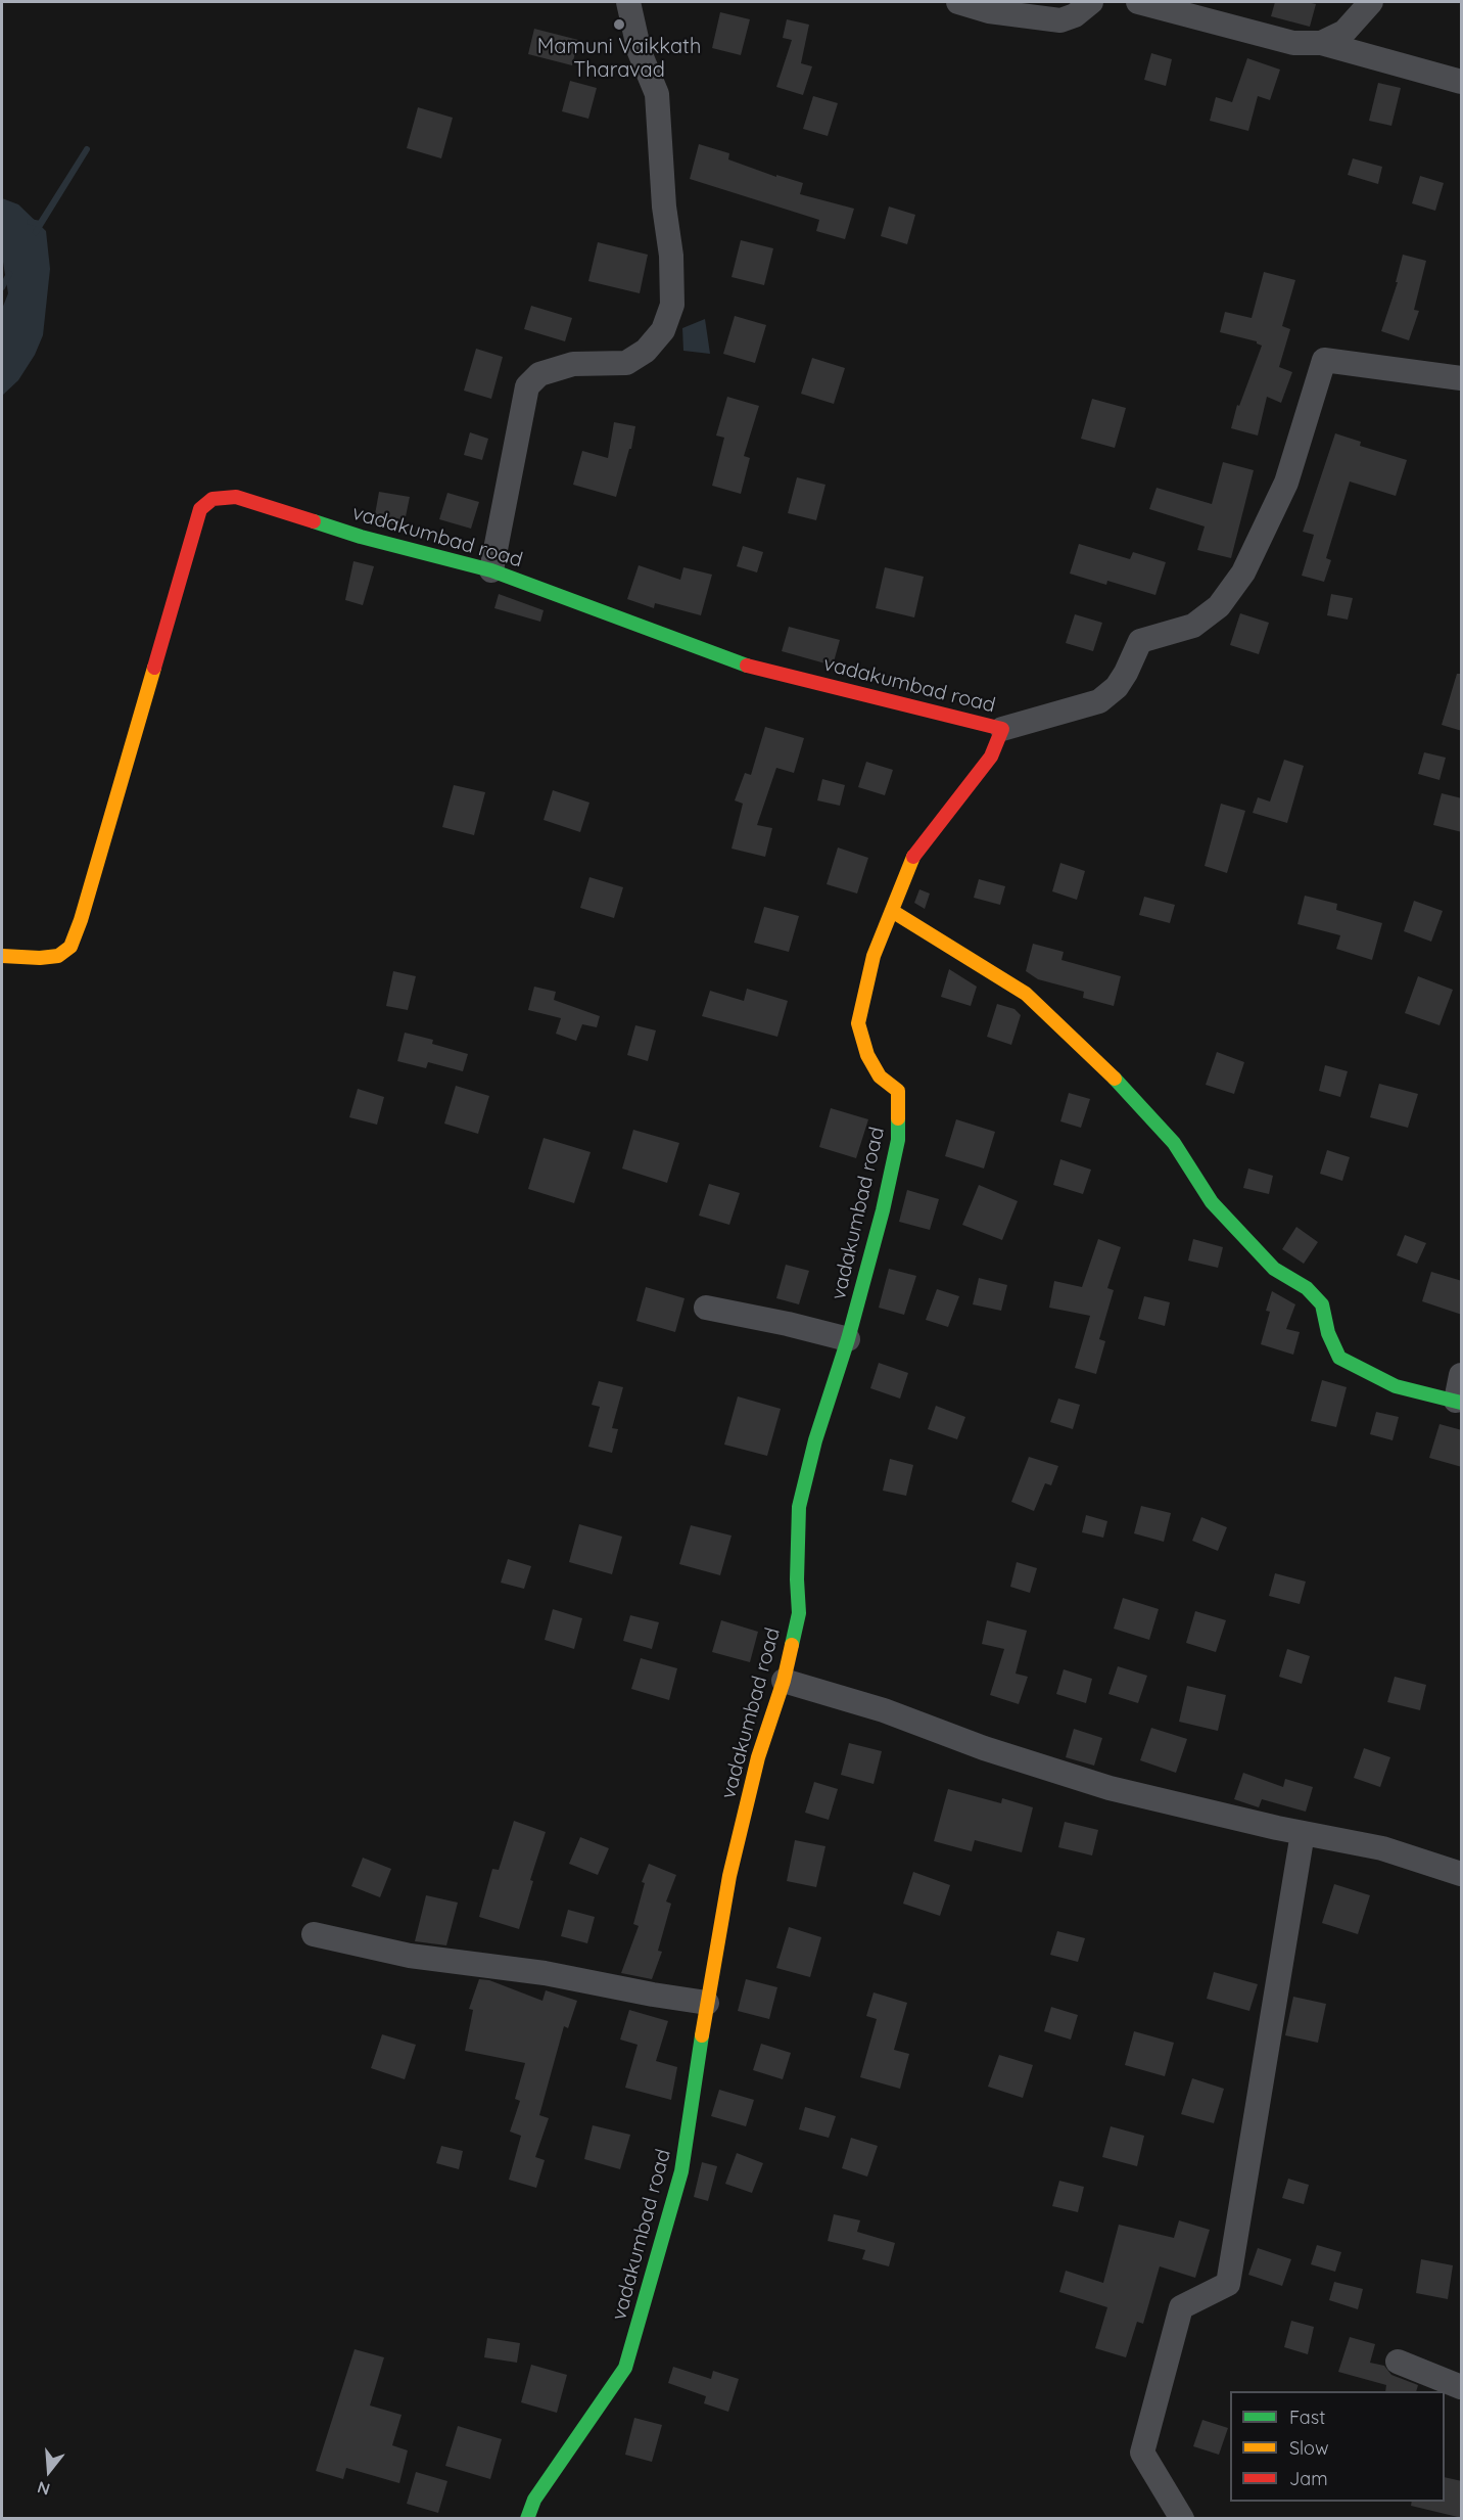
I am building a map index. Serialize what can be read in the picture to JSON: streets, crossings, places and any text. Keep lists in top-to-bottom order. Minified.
{"streets":{"street":["vadakumbad road"]},"places":["Mamuni Vaikkath Tharavad"],"legend":["Fast","Slow","Jam"],"north":"bottom"}
